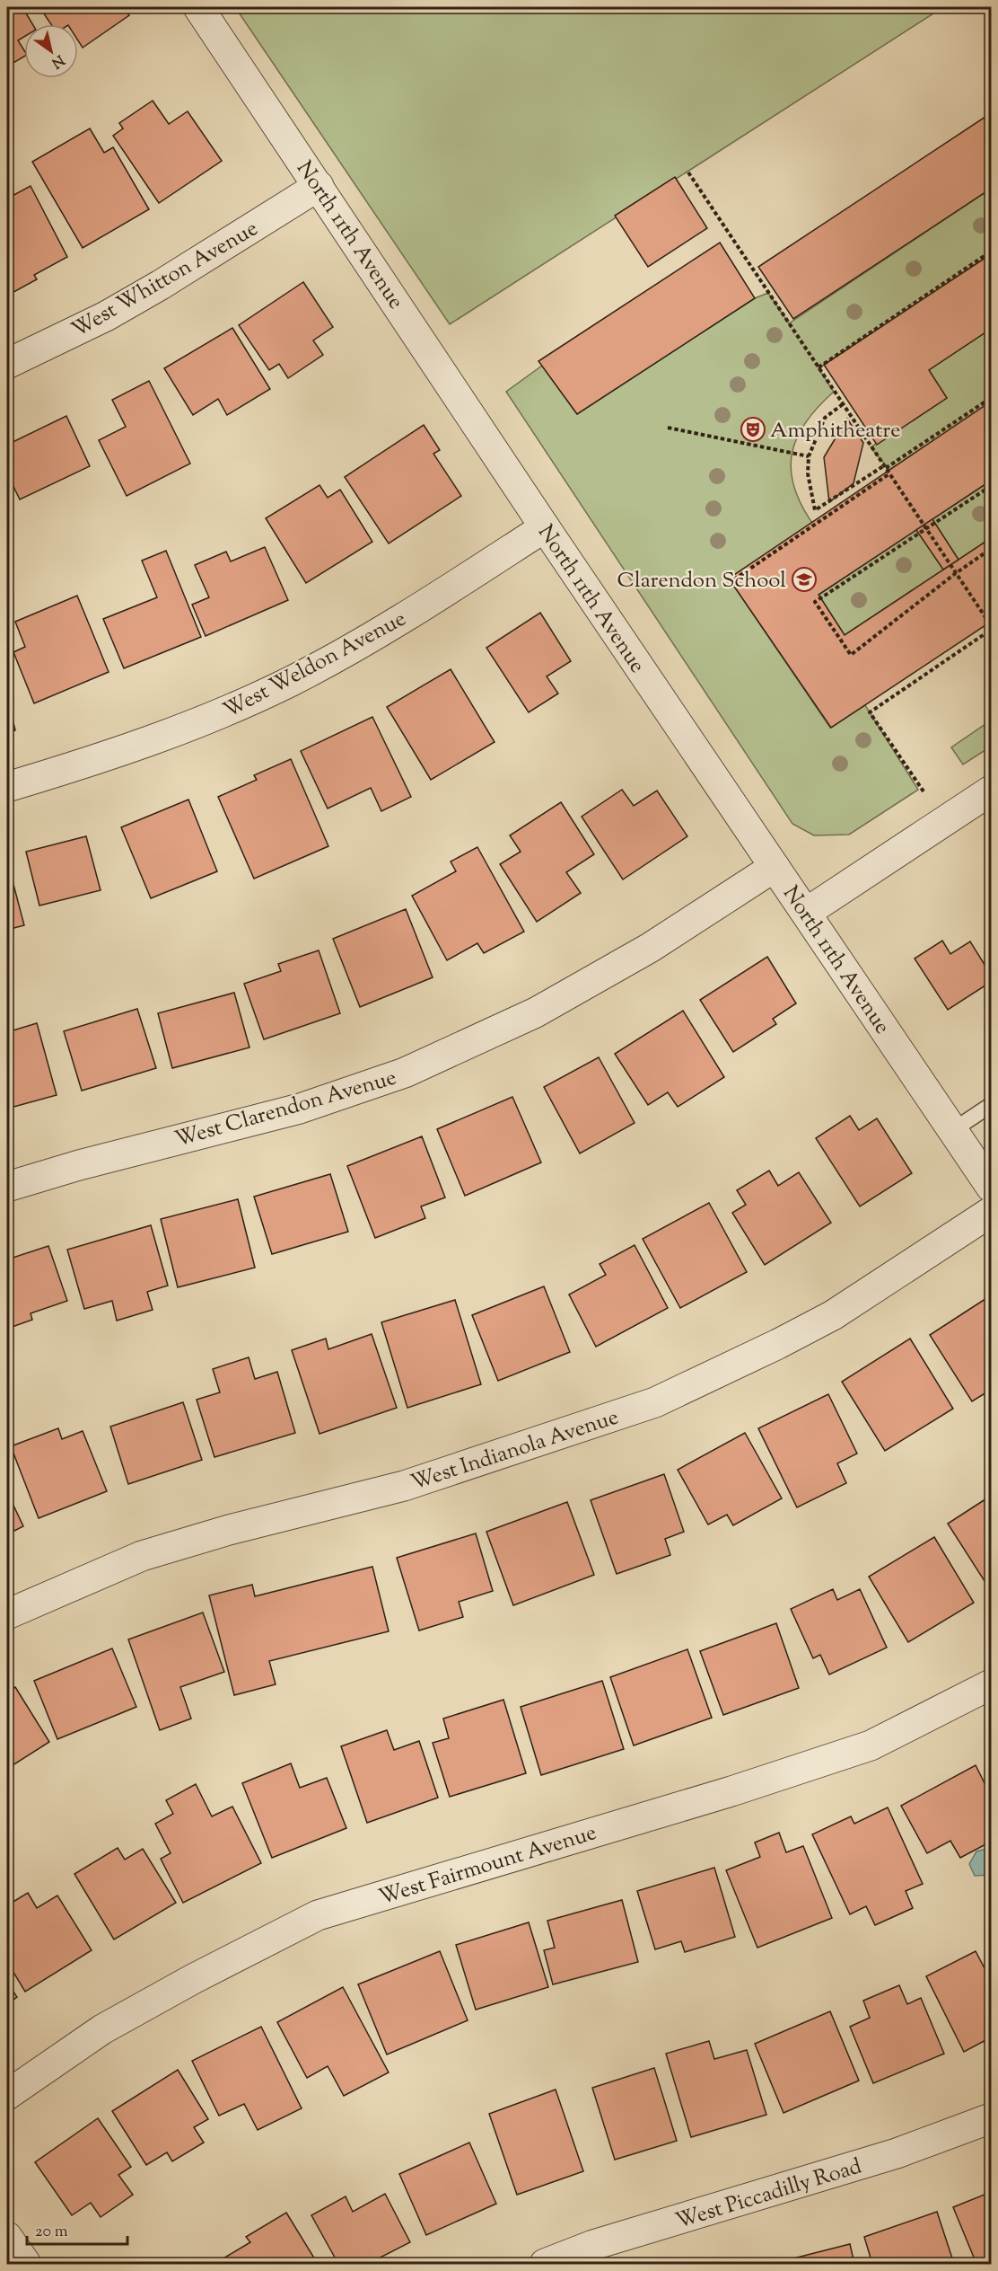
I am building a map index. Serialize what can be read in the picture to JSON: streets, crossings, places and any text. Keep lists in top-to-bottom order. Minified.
{"streets":{"street":["North 11th Avenue","West Whitton Avenue","West Weldon Avenue","West Clarendon Avenue","West Indianola Avenue","West Fairmount Avenue","West Piccadilly Road"]},"crossings":[["North 11th Avenue","West Whitton Avenue"],["North 11th Avenue","West Weldon Avenue"],["North 11th Avenue","West Clarendon Avenue"]],"places":{"theatre":["Amphitheatre"],"school or university":["Clarendon School"]},"scale_bar":"20 m","north":"bottom right"}
